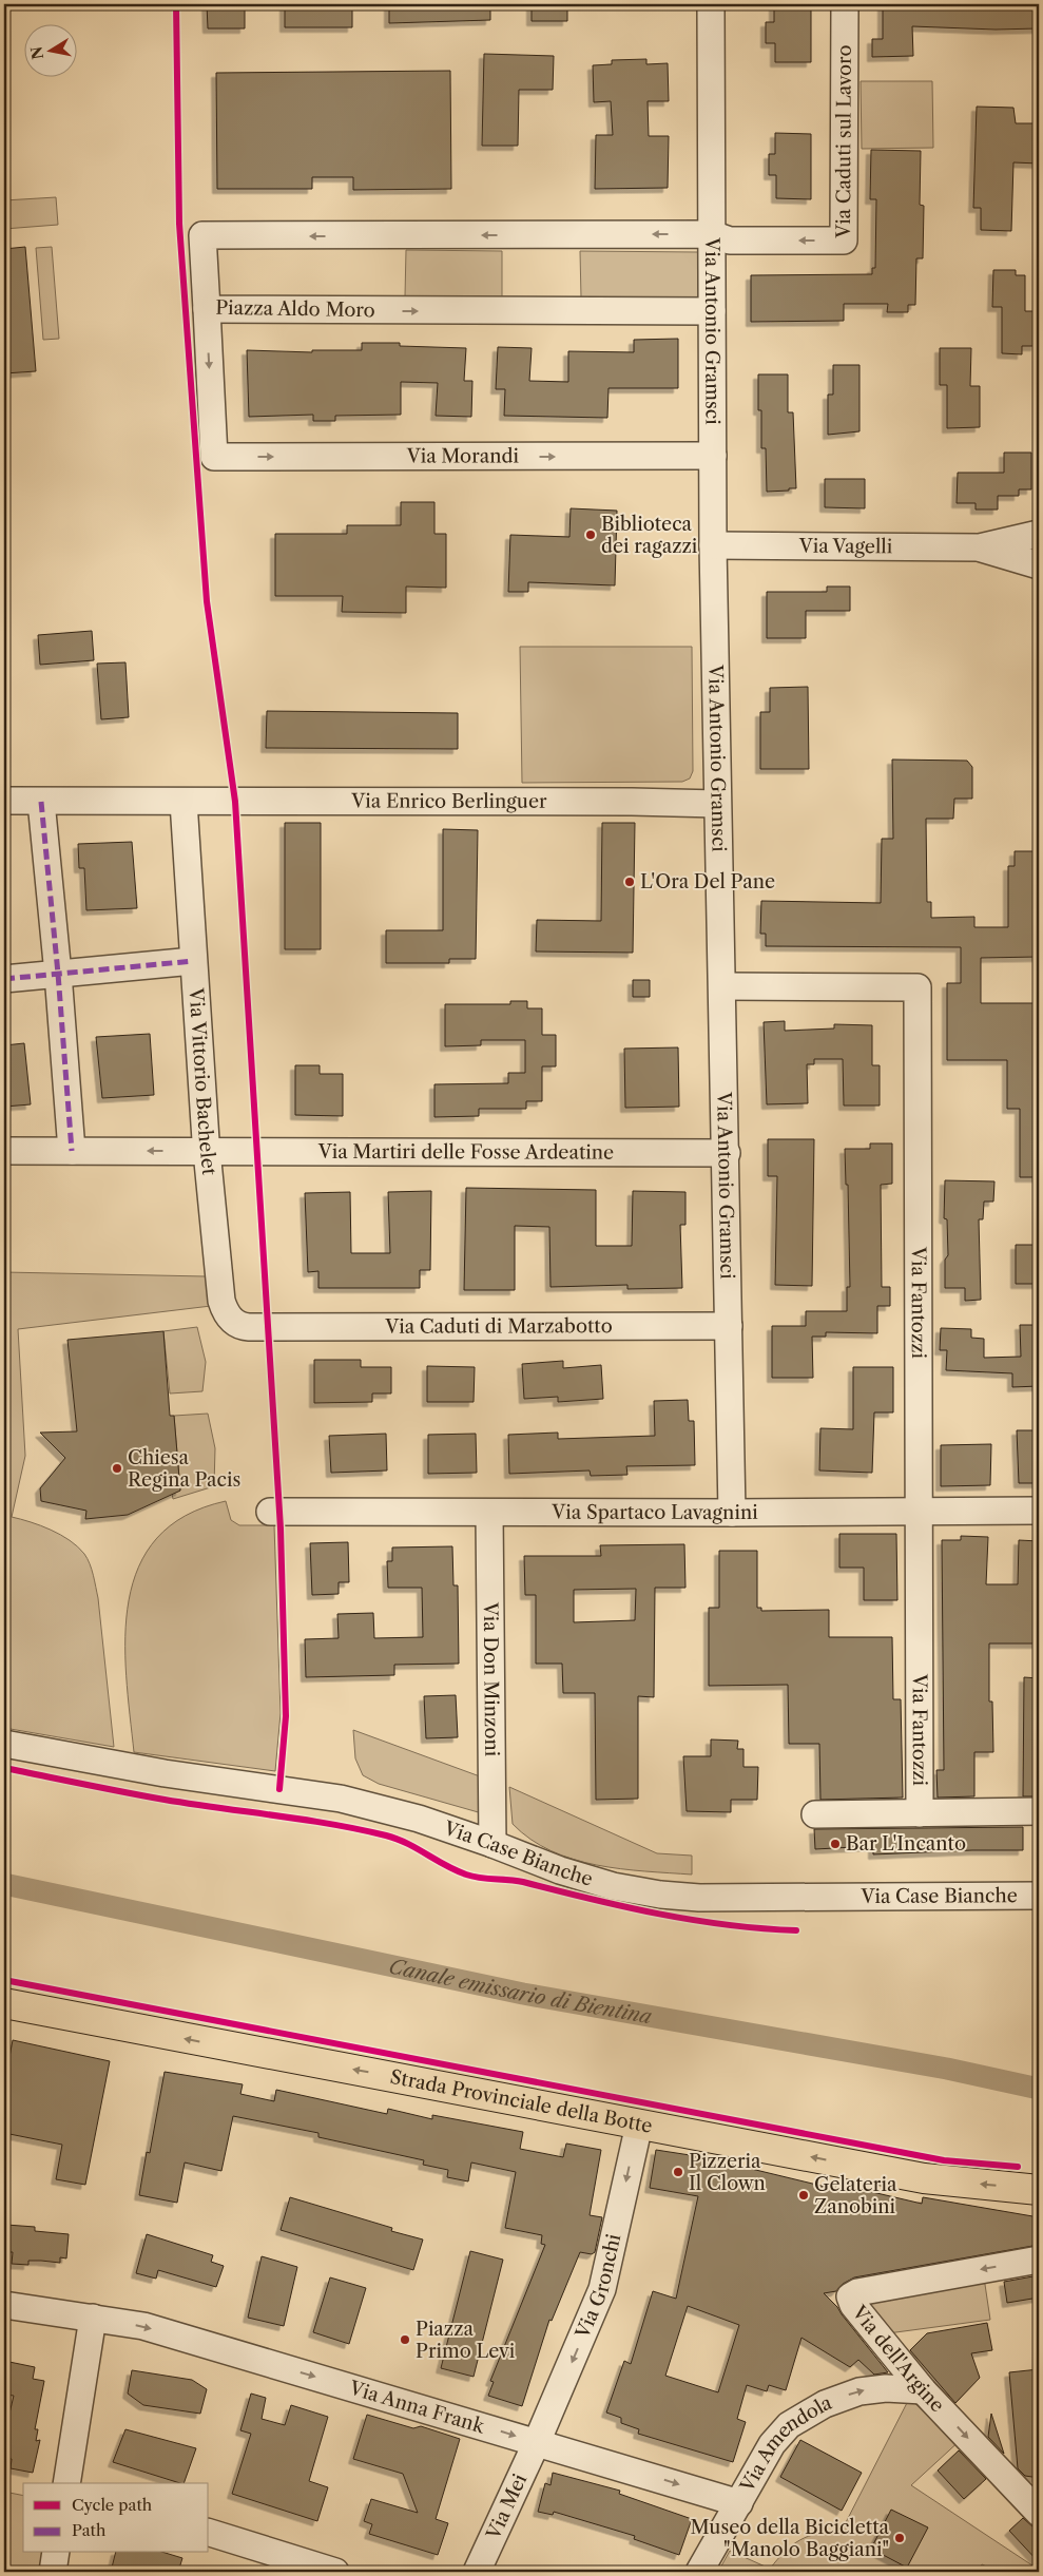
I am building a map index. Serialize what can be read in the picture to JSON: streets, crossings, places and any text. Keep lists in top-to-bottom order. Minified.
{"streets":{"main road":["Strada Provinciale della Botte"],"street":["Via Caduti sul Lavoro","Piazza Aldo Moro","Via Antonio Gramsci","Via Morandi","Via Vagelli","Via Enrico Berlinguer","Via Vittorio Bachelet","Via Martiri delle Fosse Ardeatine","Via Fantozzi","Via Caduti di Marzabotto","Via Spartaco Lavagnini","Via Don Minzoni","Via Case Bianche","Via Gronchi","Via dell'Argine","Via Anna Frank","Via Amendola","Via Mei"]},"crossings":[["Via Caduti sul Lavoro","Piazza Aldo Moro"],["Via Caduti sul Lavoro","Via Antonio Gramsci"],["Piazza Aldo Moro","Via Antonio Gramsci"],["Piazza Aldo Moro","Via Morandi"],["Via Antonio Gramsci","Via Morandi"],["Via Antonio Gramsci","Via Vagelli"],["Via Antonio Gramsci","Via Enrico Berlinguer"],["Via Antonio Gramsci","Via Martiri delle Fosse Ardeatine"],["Via Antonio Gramsci","Via Fantozzi"],["Via Antonio Gramsci","Via Caduti di Marzabotto"],["Via Antonio Gramsci","Via Spartaco Lavagnini"],["Via Enrico Berlinguer","Via Vittorio Bachelet"],["Via Vittorio Bachelet","Via Martiri delle Fosse Ardeatine"],["Via Vittorio Bachelet","Via Caduti di Marzabotto"],["Via Fantozzi","Via Spartaco Lavagnini"],["Via Spartaco Lavagnini","Via Don Minzoni"],["Via Don Minzoni","Via Case Bianche"],["Strada Provinciale della Botte","Via Gronchi"],["Via Gronchi","Via Anna Frank"],["Via Gronchi","Via Mei"],["Via dell'Argine","Via Amendola"],["Via Anna Frank","Via Amendola"],["Via Anna Frank","Via Mei"]],"one_way":["Via Morandi","Strada Provinciale della Botte","Via Gronchi","Via Anna Frank","Via Amendola"],"water":["Canale emissario di Bientina"],"places":["Biblioteca dei ragazzi","L'Ora Del Pane","Chiesa Regina Pacis","Bar L'Incanto","Pizzeria Il Clown","Gelateria Zanobini","Piazza Primo Levi","Museo della Bicicletta \"Manolo Baggiani\""],"legend":["Cycle path","Path"],"north":"left"}
